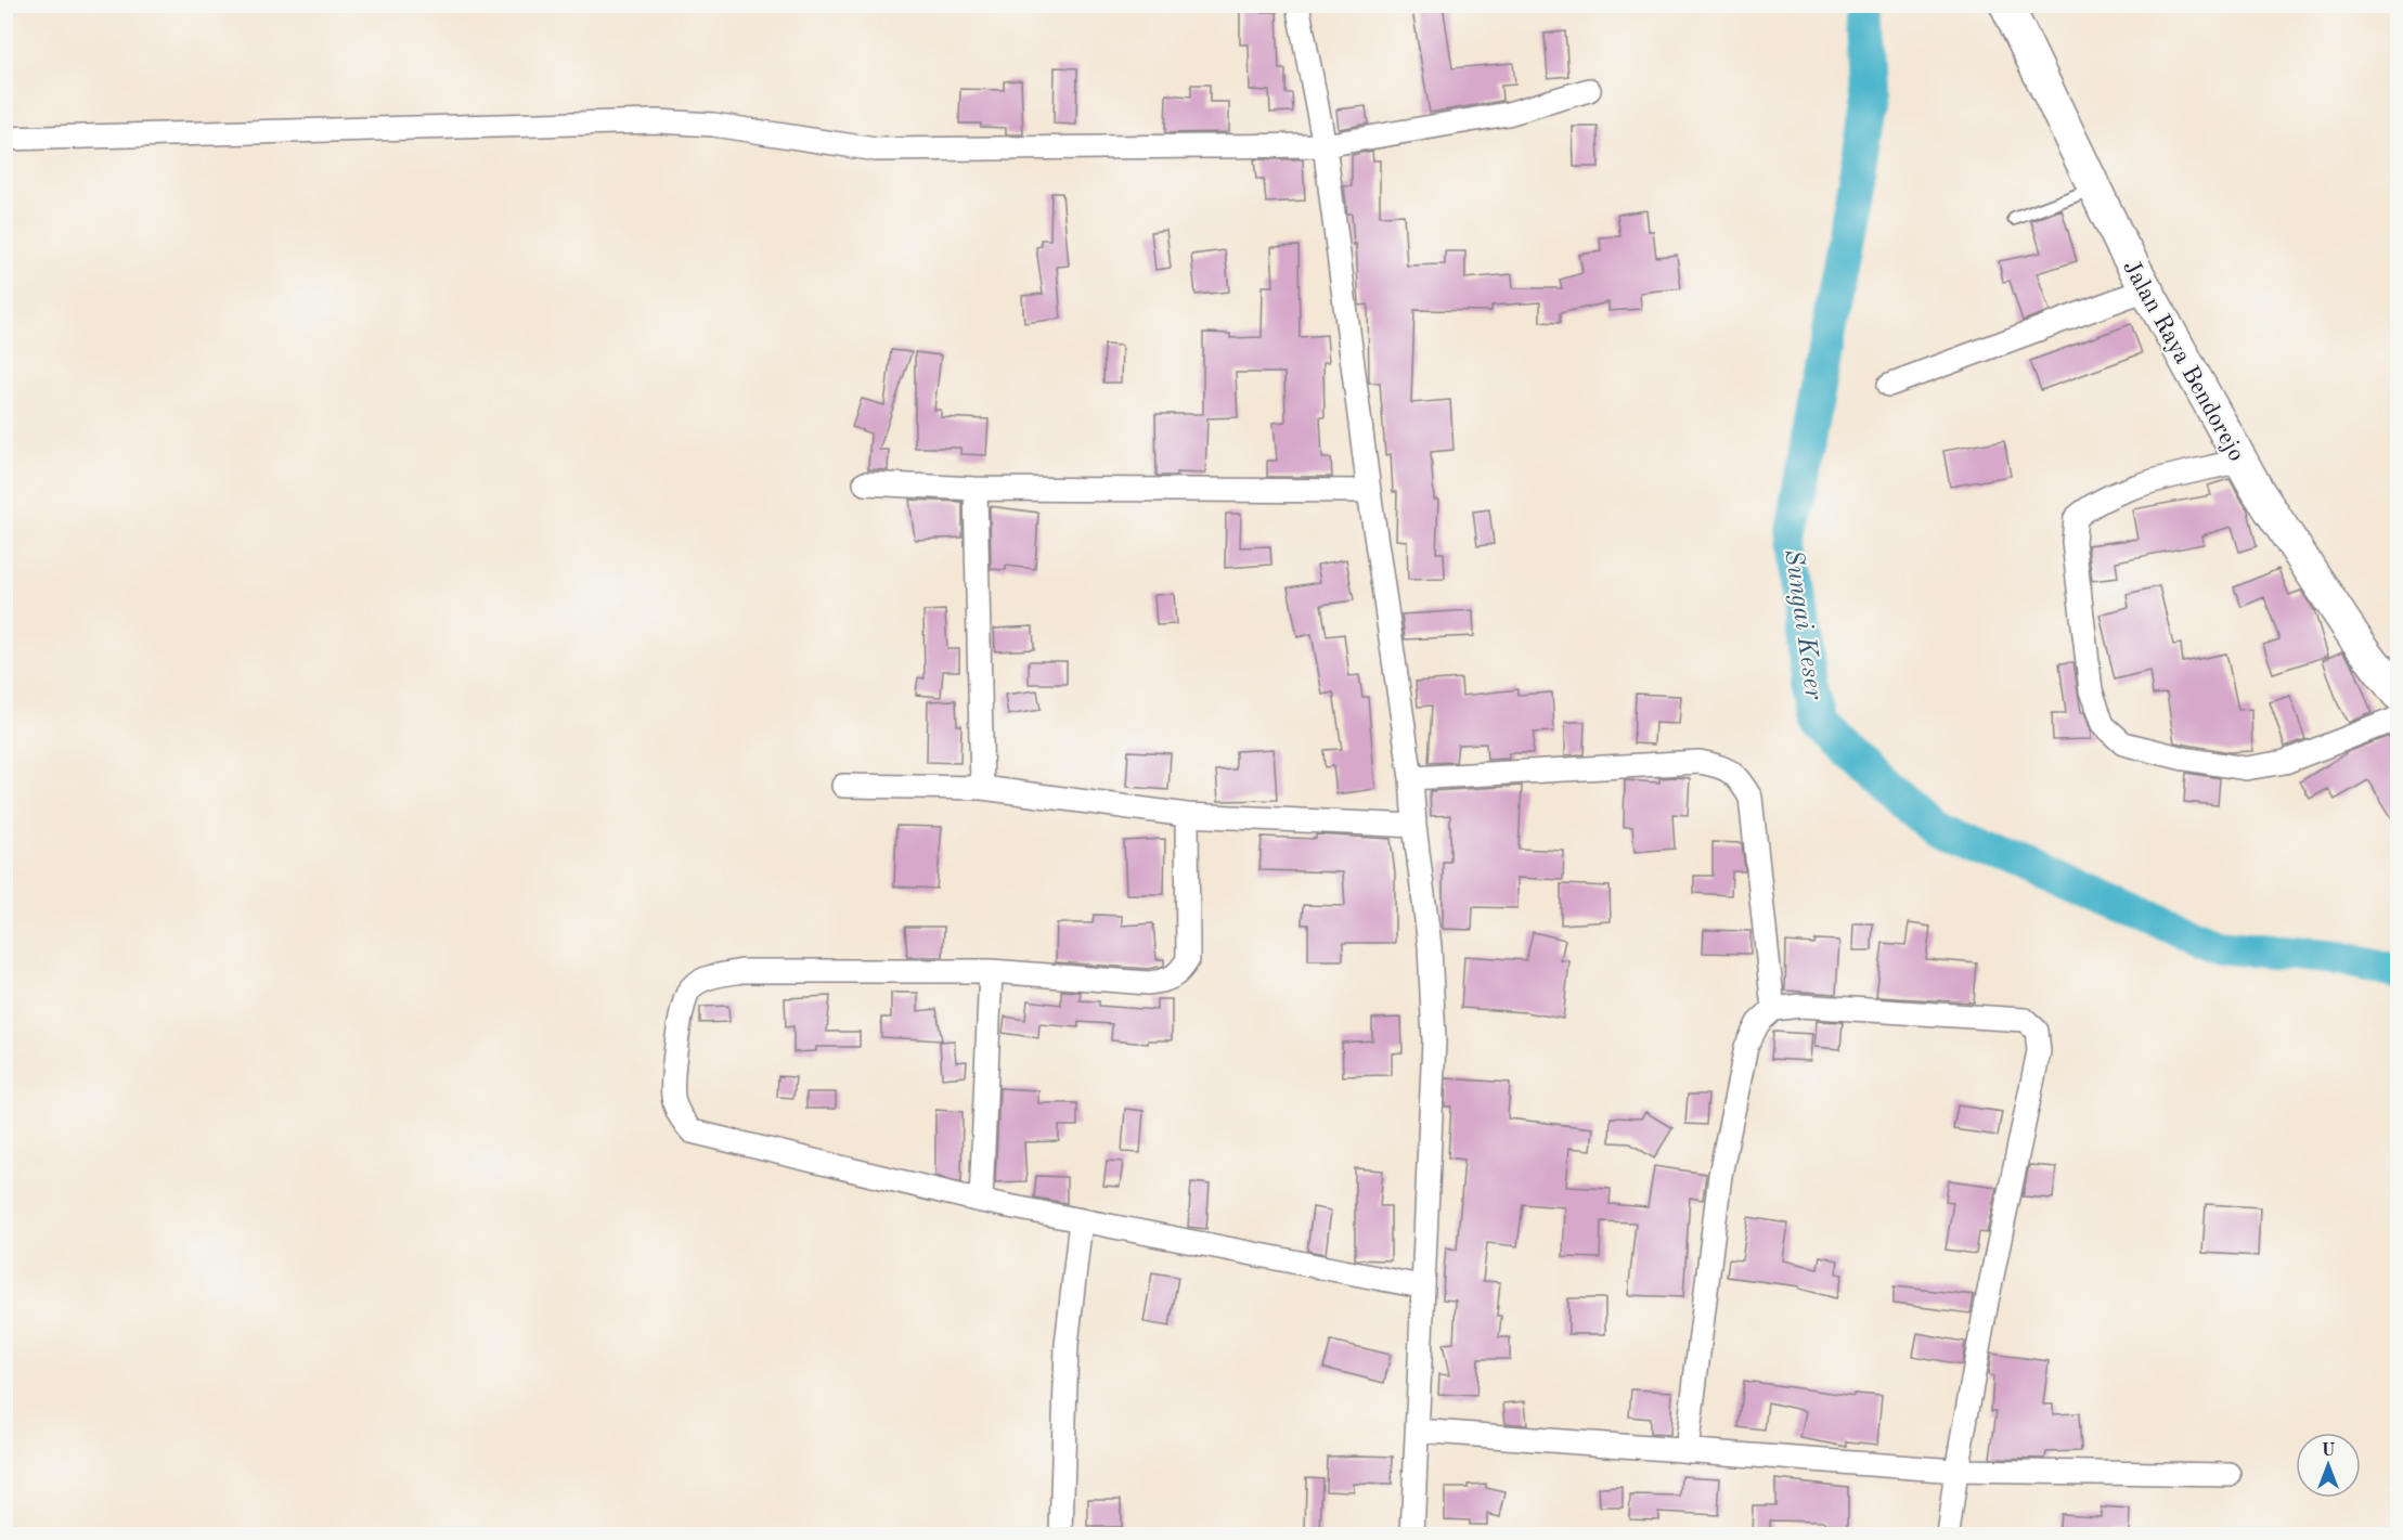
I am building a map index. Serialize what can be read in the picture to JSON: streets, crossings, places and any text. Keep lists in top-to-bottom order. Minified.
{"streets":{"main road":["Jalan Raya Bendorejo"]},"water":["Sungai Keser"],"north":"top"}
